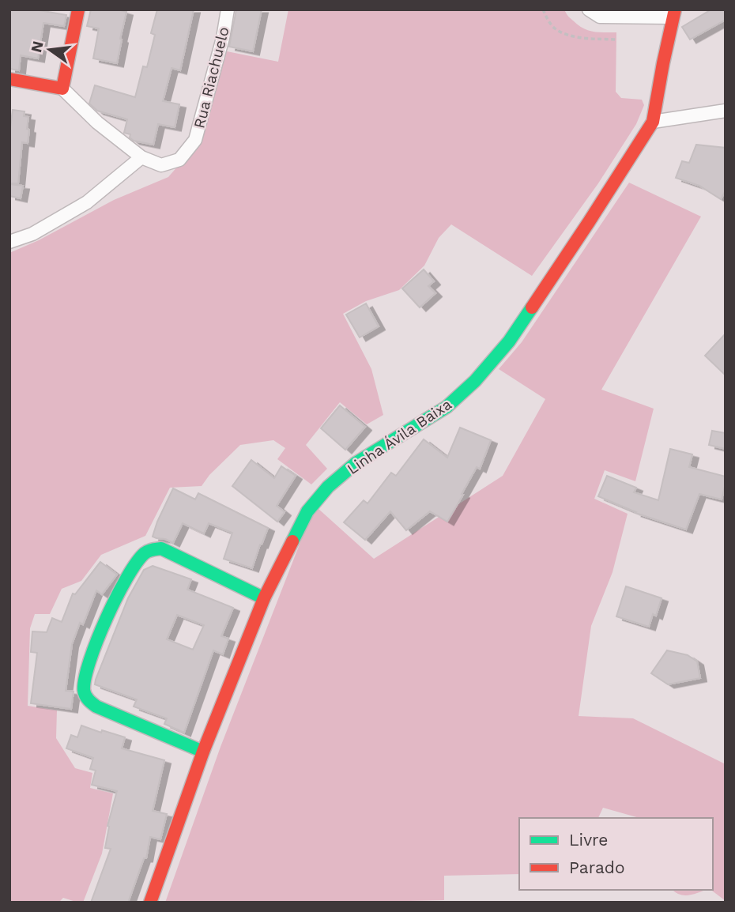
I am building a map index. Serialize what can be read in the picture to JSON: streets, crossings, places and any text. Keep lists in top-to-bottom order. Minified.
{"streets":{"street":["Rua Riachuelo","Linha Ávila Baixa"]},"legend":["Livre","Parado"],"north":"left"}
